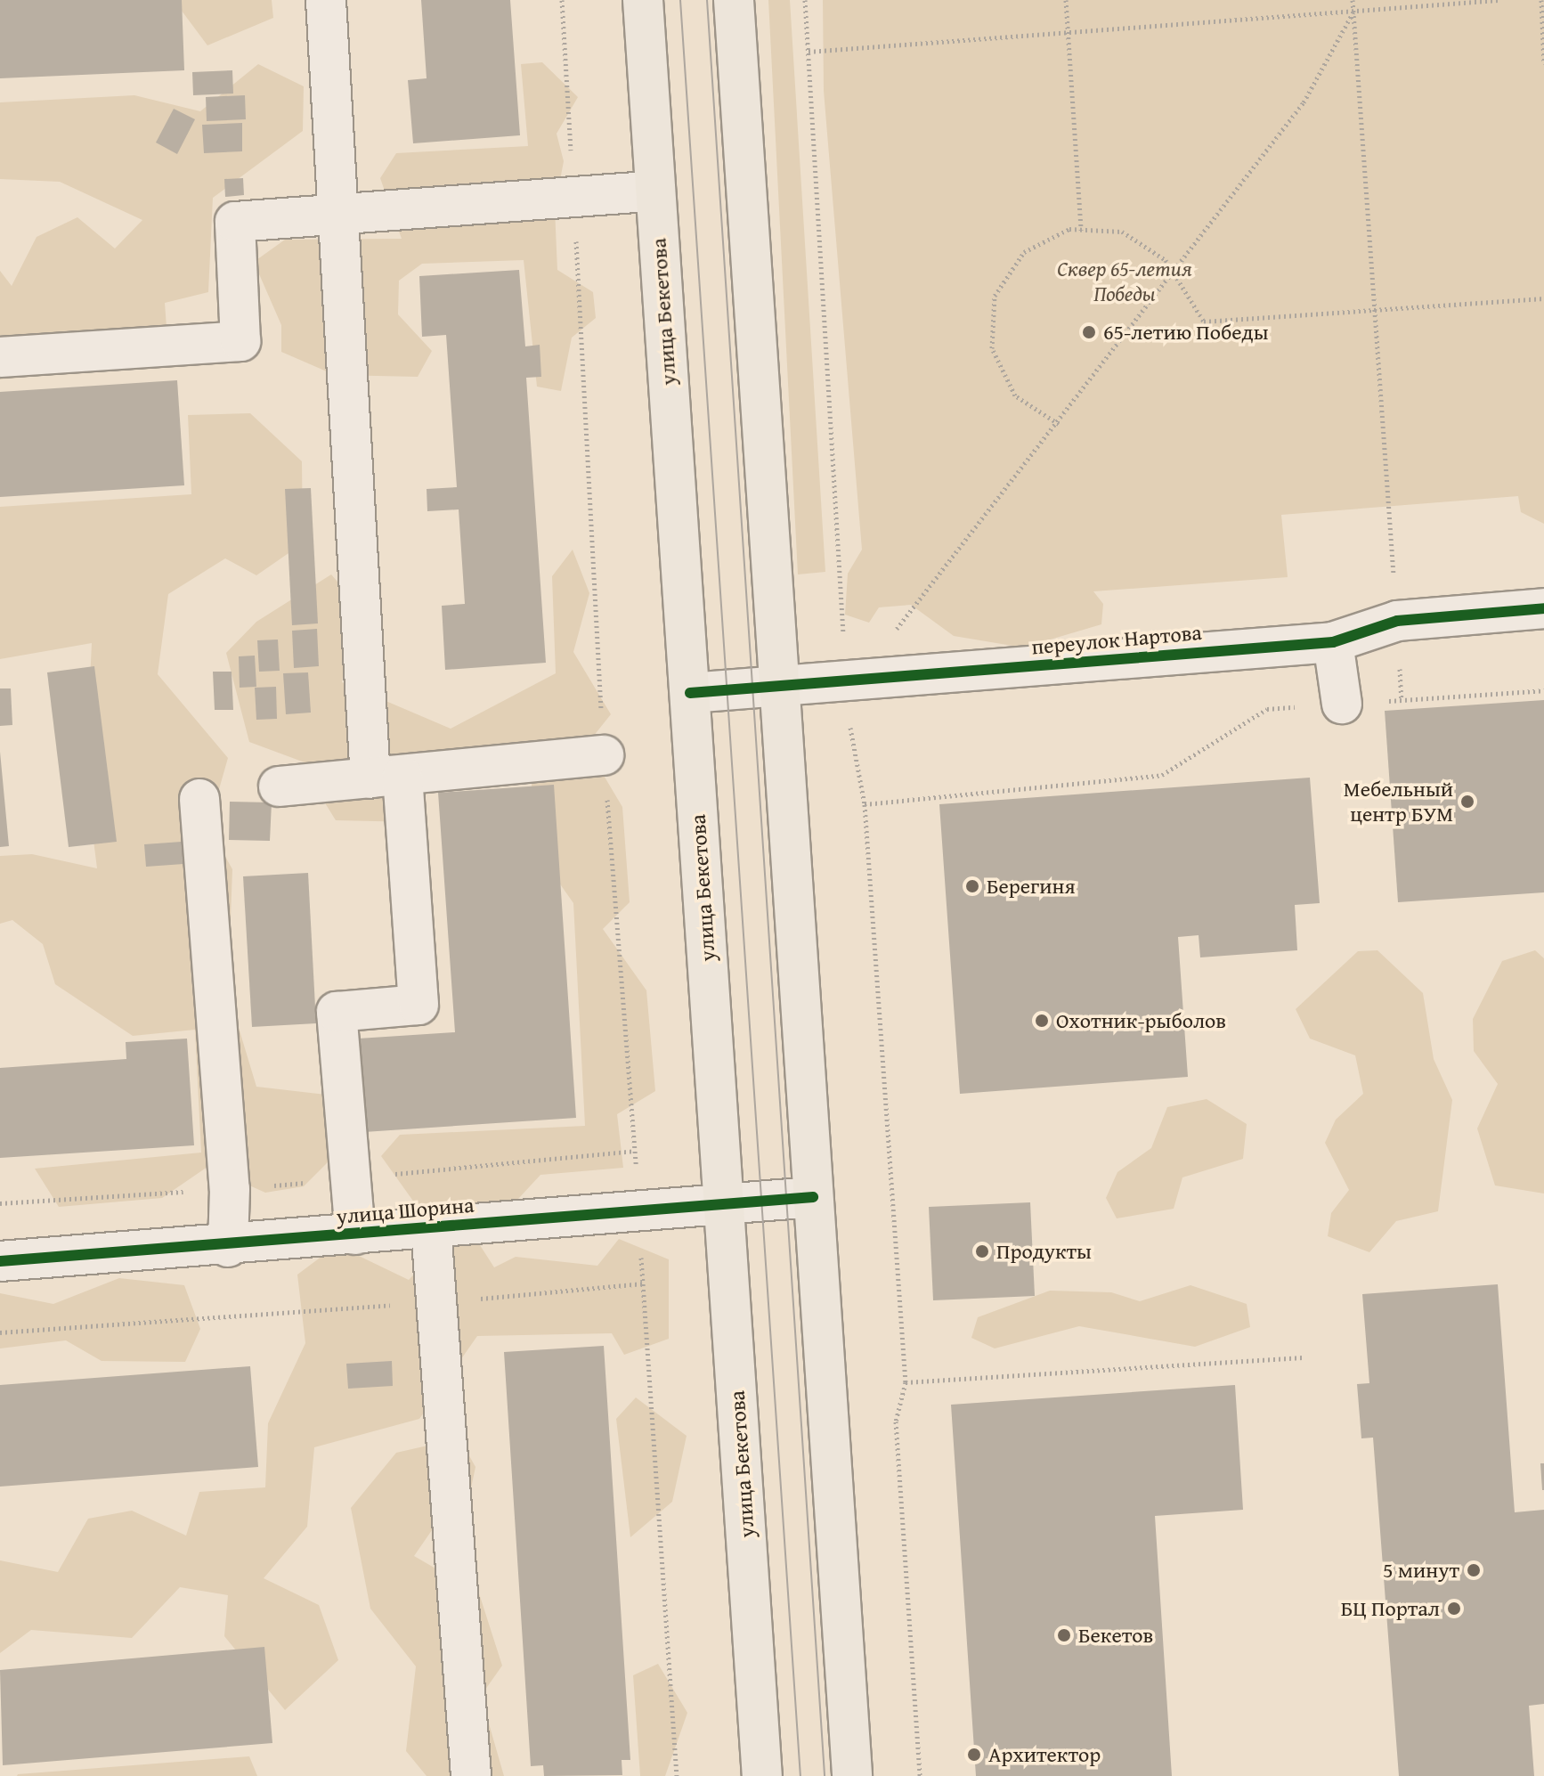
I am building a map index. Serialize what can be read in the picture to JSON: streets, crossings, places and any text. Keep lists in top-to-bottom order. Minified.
{"streets":{"main road":["улица Бекетова"],"street":["переулок Нартова","улица Шорина"]},"crossings":[["улица Бекетова","переулок Нартова"],["улица Бекетова","улица Шорина"]],"parks":["Сквер 65-летия Победы"],"places":["65-летию Победы","Мебельный центр БУМ","Берегиня","Охотник-рыболов","Продукты","5 минут","БЦ Портал","Бекетов","Архитектор"]}
